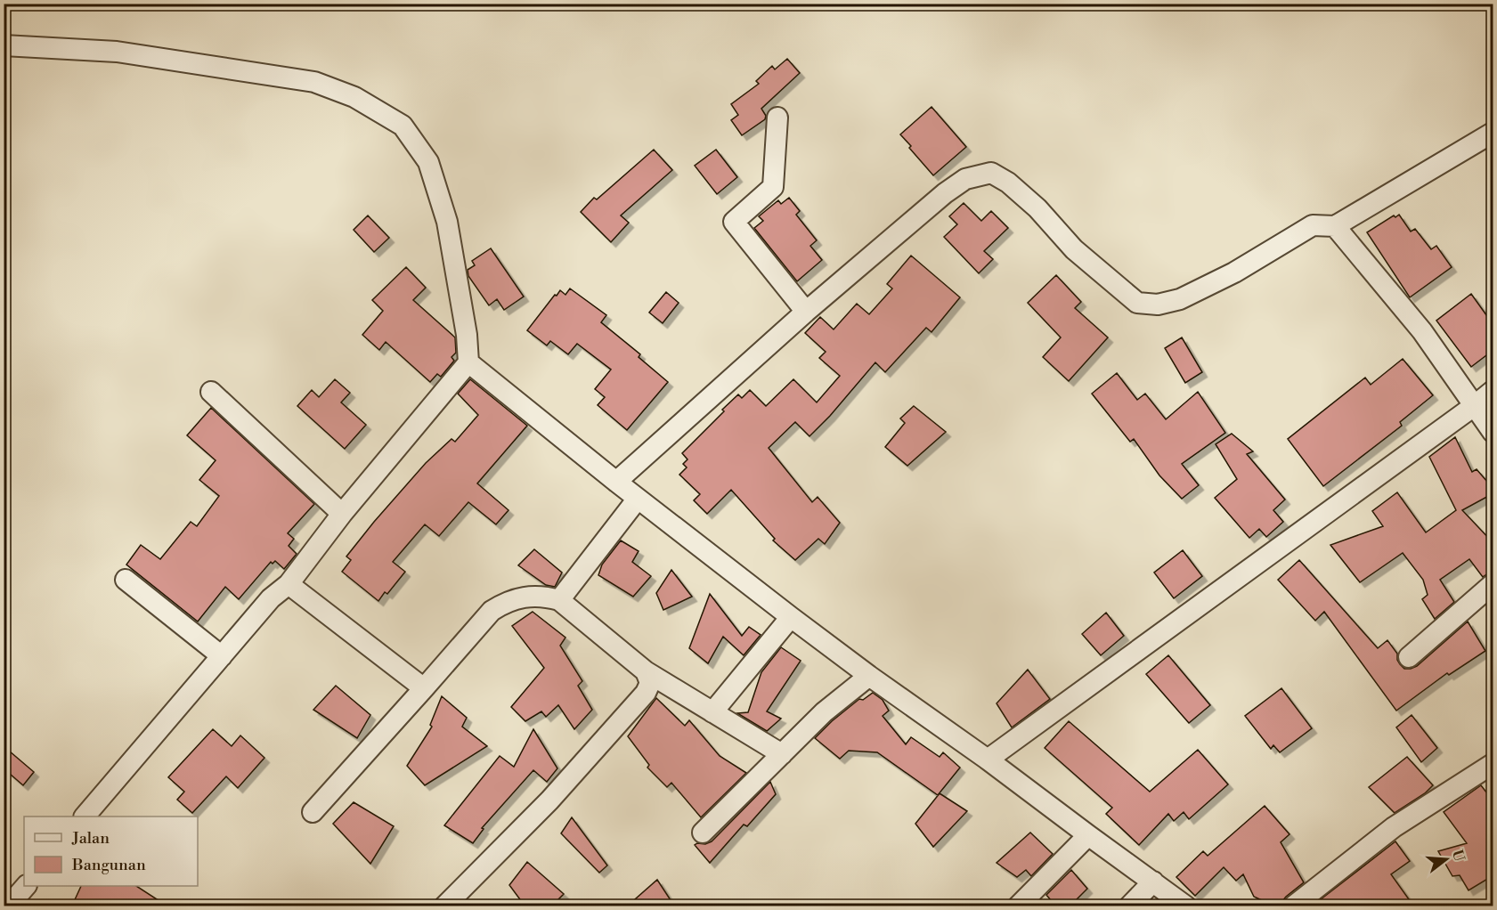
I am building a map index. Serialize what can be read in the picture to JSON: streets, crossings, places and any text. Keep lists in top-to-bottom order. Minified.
{"legend":["Jalan","Bangunan"],"north":"right"}
